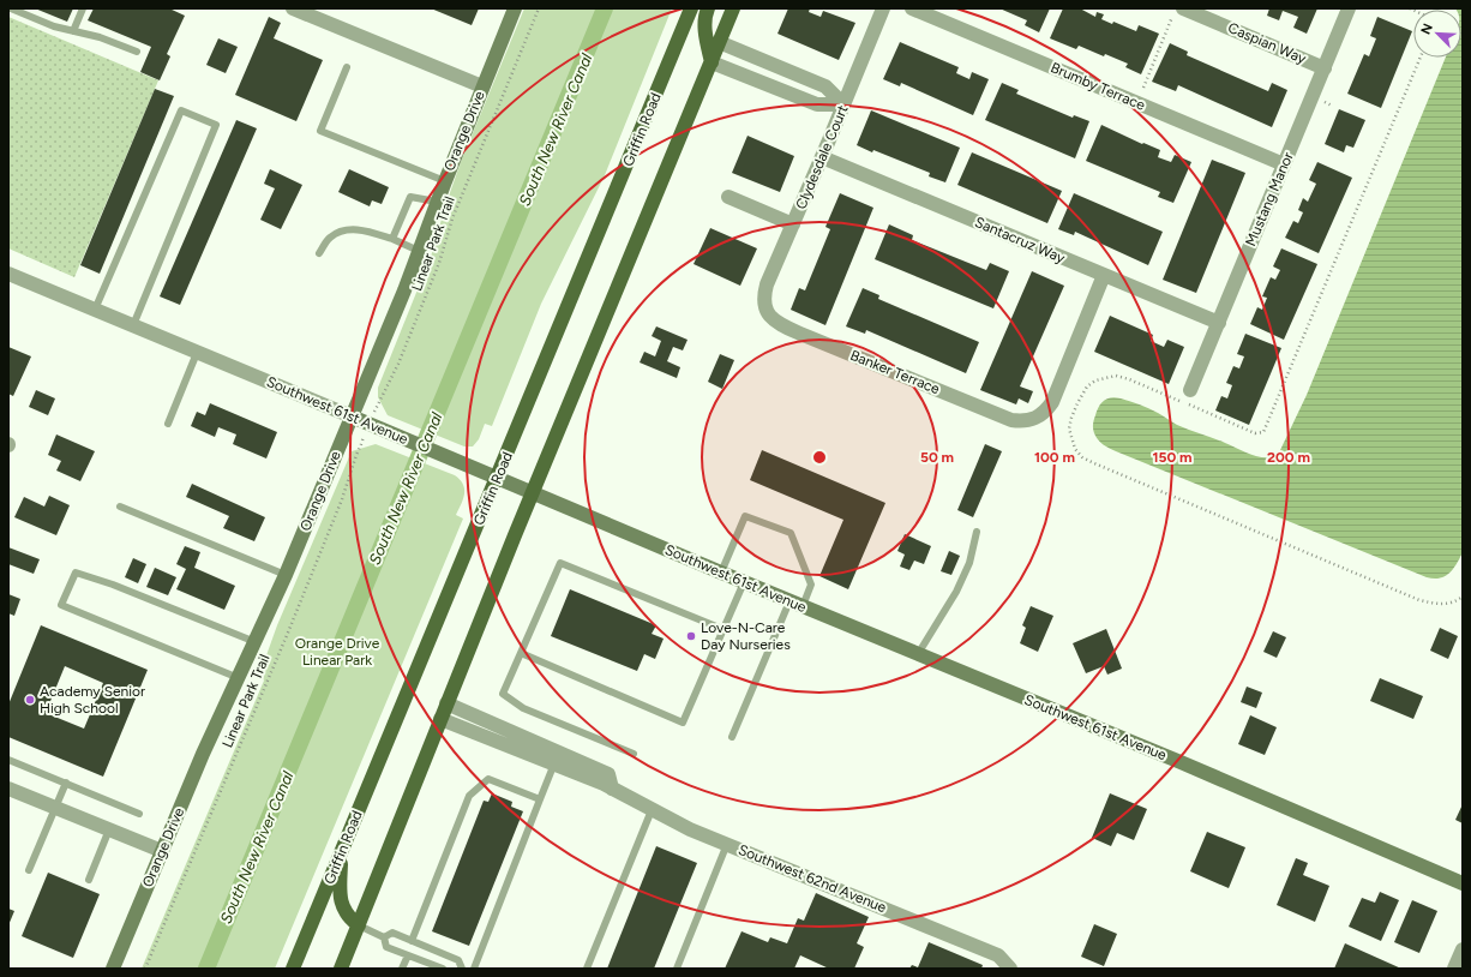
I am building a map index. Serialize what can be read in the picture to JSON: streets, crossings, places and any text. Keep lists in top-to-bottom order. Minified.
{"streets":{"main road":["Griffin Road"],"street":["Caspian Way","Brumby Terrace","Orange Drive","Clydesdale Court","Mustang Manor","Santacruz Way","Banker Terrace","Southwest 61st Avenue","Southwest 62nd Avenue"],"path":["Linear Park Trail"]},"crossings":[["Caspian Way","Mustang Manor"],["Brumby Terrace","Mustang Manor"],["Griffin Road","Southwest 61st Avenue"],["Orange Drive","Southwest 61st Avenue"],["Clydesdale Court","Santacruz Way"],["Clydesdale Court","Banker Terrace"],["Mustang Manor","Santacruz Way"],["Santacruz Way","Banker Terrace"]],"water":["South New River Canal"],"parks":["Orange Drive Linear Park"],"places":["Love-N-Care Day Nurseries","Academy Senior High School"],"north":"top left","rings":["50 m","100 m","150 m","200 m"]}
